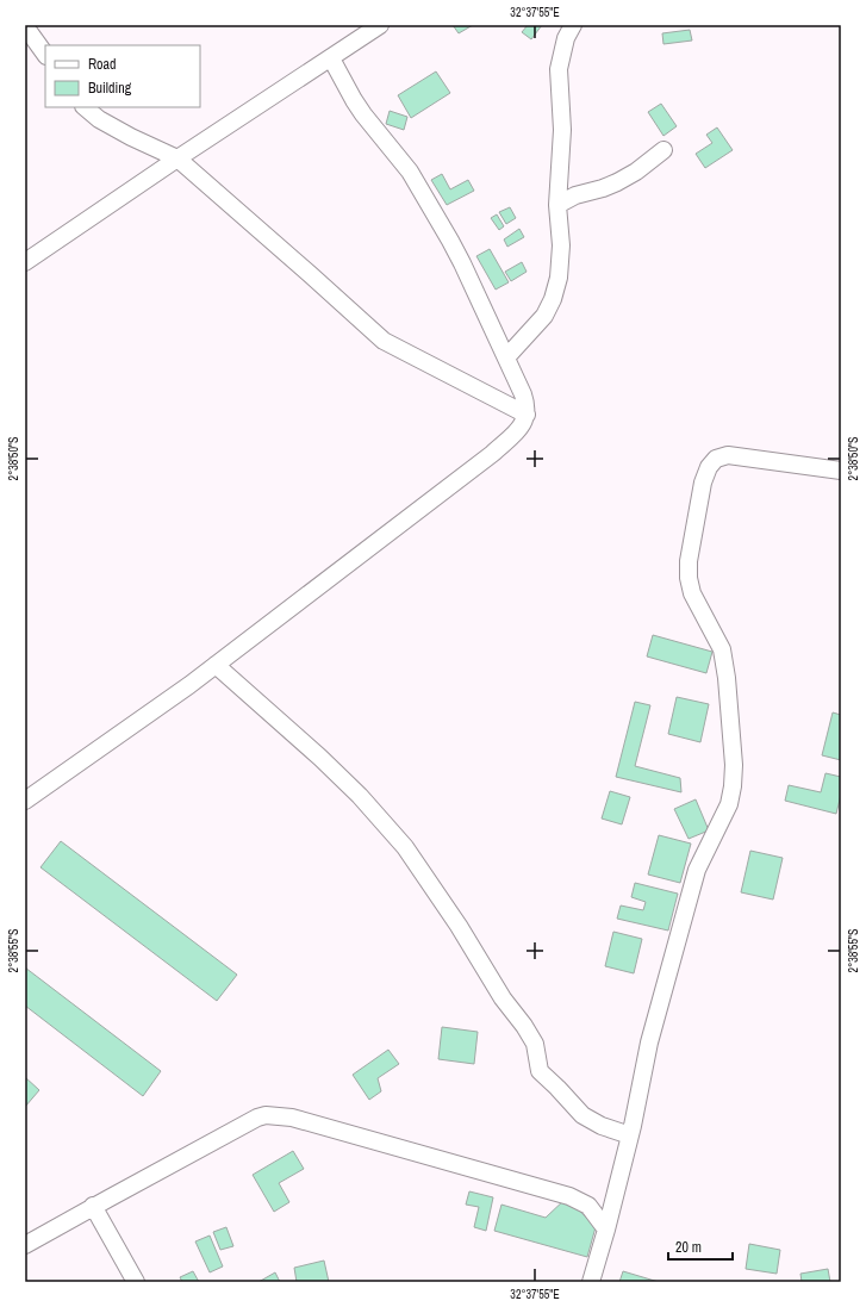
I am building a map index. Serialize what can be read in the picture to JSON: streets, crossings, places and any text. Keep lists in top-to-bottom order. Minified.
{"legend":["Road","Building"],"scale_bar":"20 m","coordinates":["32°37'55\"E","2°38'50\"S","2°38'55\"S"]}
